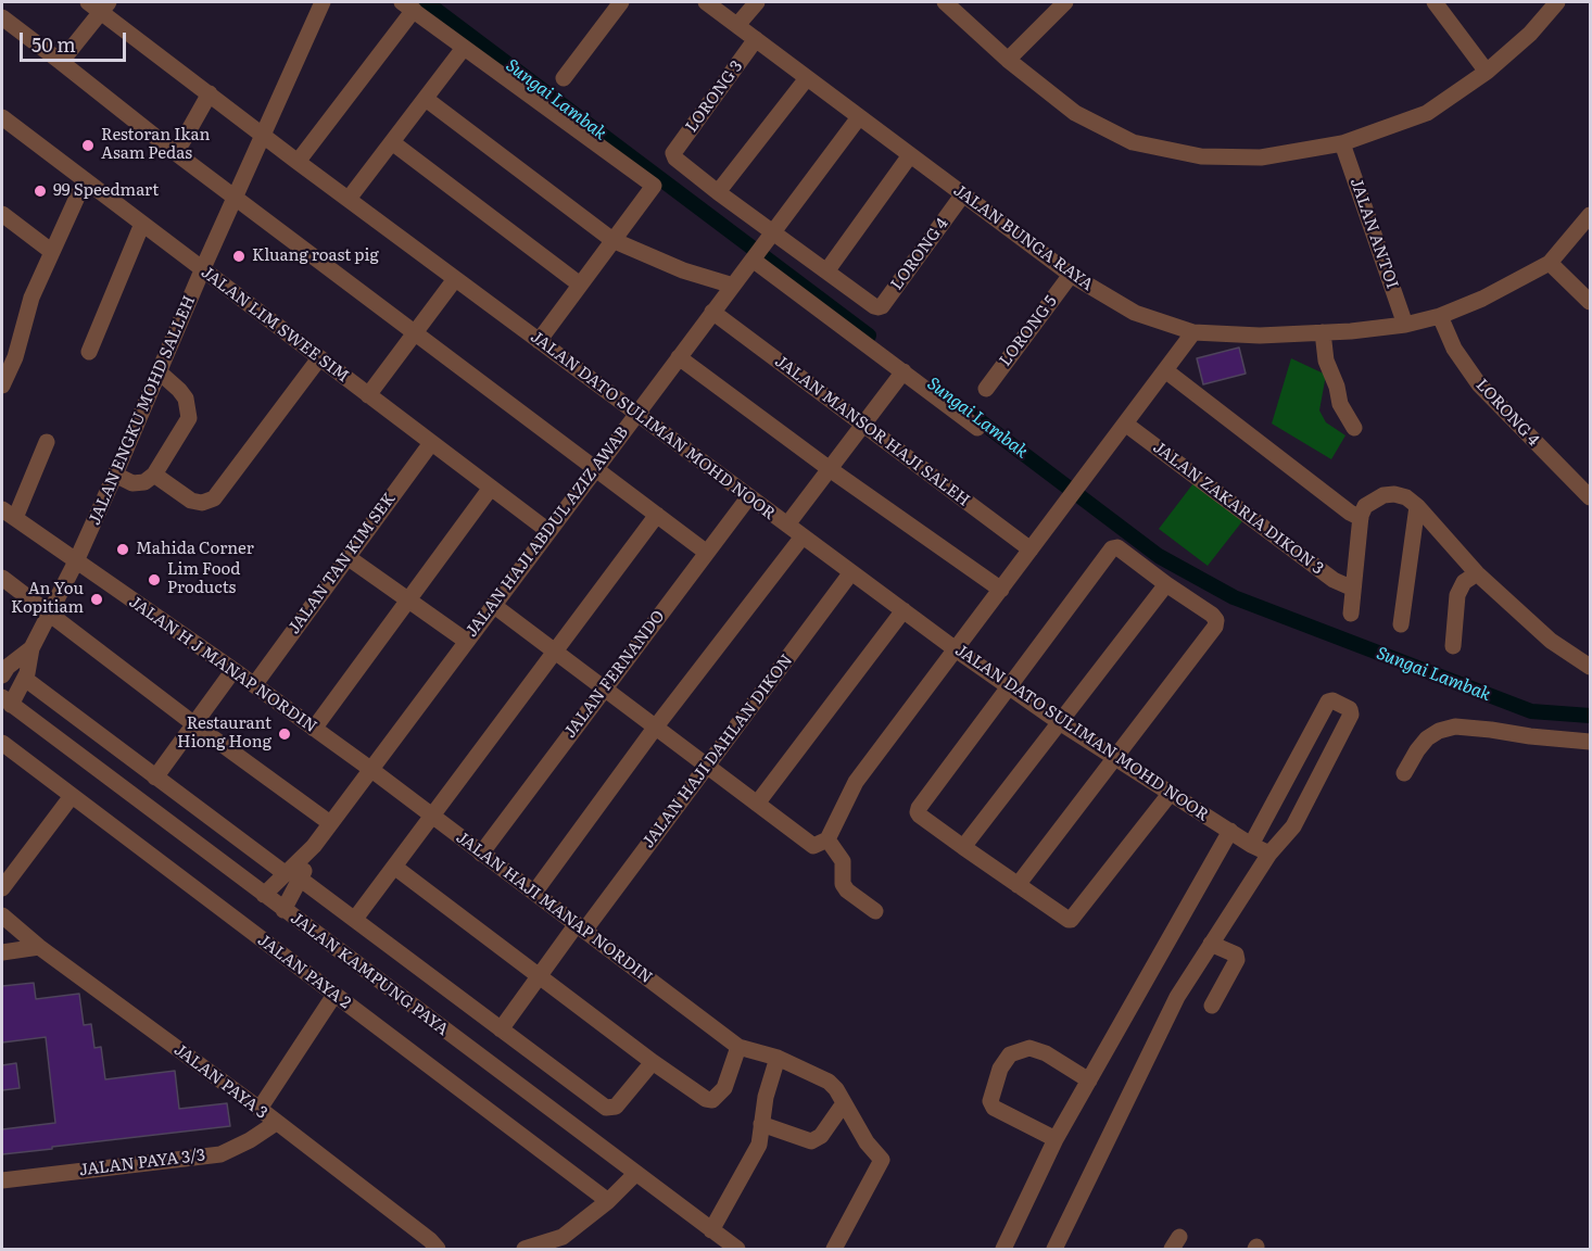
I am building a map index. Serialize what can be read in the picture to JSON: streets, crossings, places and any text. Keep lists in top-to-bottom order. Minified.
{"streets":{"street":["LORONG 3","JALAN ANTOI","JALAN BUNGA RAYA","LORONG 4","JALAN LIM SWEE SIM","LORONG 5","JALAN ENGKU MOHD SALLEH","JALAN DATO SULIMAN MOHD NOOR","JALAN MANSOR HAJI SALEH","JALAN ZAKARIA DIKON 3","JALAN HAJI ABDUL AZIZ AWAB","JALAN TAN KIM SEK","JALAN H J MANAP NORDIN","JALAN FERNANDO","JALAN HAJI DAHLAN DIKON","JALAN HAJI MANAP NORDIN","JALAN PAYA 2","JALAN KAMPUNG PAYA","JALAN PAYA 3","JALAN PAYA 3/3"]},"crossings":[["LORONG 3","JALAN BUNGA RAYA"],["JALAN ANTOI","JALAN BUNGA RAYA"],["JALAN BUNGA RAYA","LORONG 4"],["JALAN BUNGA RAYA","LORONG 5"],["JALAN BUNGA RAYA","JALAN HAJI ABDUL AZIZ AWAB"],["JALAN LIM SWEE SIM","JALAN ENGKU MOHD SALLEH"],["JALAN LIM SWEE SIM","JALAN HAJI ABDUL AZIZ AWAB"],["JALAN LIM SWEE SIM","JALAN TAN KIM SEK"],["JALAN ENGKU MOHD SALLEH","JALAN DATO SULIMAN MOHD NOOR"],["JALAN ENGKU MOHD SALLEH","JALAN H J MANAP NORDIN"],["JALAN ENGKU MOHD SALLEH","JALAN KAMPUNG PAYA"],["JALAN DATO SULIMAN MOHD NOOR","JALAN HAJI ABDUL AZIZ AWAB"],["JALAN DATO SULIMAN MOHD NOOR","JALAN FERNANDO"],["JALAN DATO SULIMAN MOHD NOOR","JALAN HAJI DAHLAN DIKON"],["JALAN MANSOR HAJI SALEH","JALAN HAJI ABDUL AZIZ AWAB"],["JALAN HAJI ABDUL AZIZ AWAB","JALAN H J MANAP NORDIN"],["JALAN HAJI ABDUL AZIZ AWAB","JALAN HAJI MANAP NORDIN"],["JALAN HAJI ABDUL AZIZ AWAB","JALAN KAMPUNG PAYA"],["JALAN TAN KIM SEK","JALAN H J MANAP NORDIN"],["JALAN H J MANAP NORDIN","JALAN HAJI MANAP NORDIN"],["JALAN FERNANDO","JALAN HAJI MANAP NORDIN"],["JALAN HAJI DAHLAN DIKON","JALAN HAJI MANAP NORDIN"],["JALAN PAYA 3","JALAN PAYA 3/3"]],"water":["Sungai Lambak"],"places":["Restoran Ikan Asam Pedas","99 Speedmart","Kluang roast pig","Mahida Corner","Lim Food Products","An You Kopitiam","Restaurant Hiong Hong"],"scale_bar":"50 m"}
